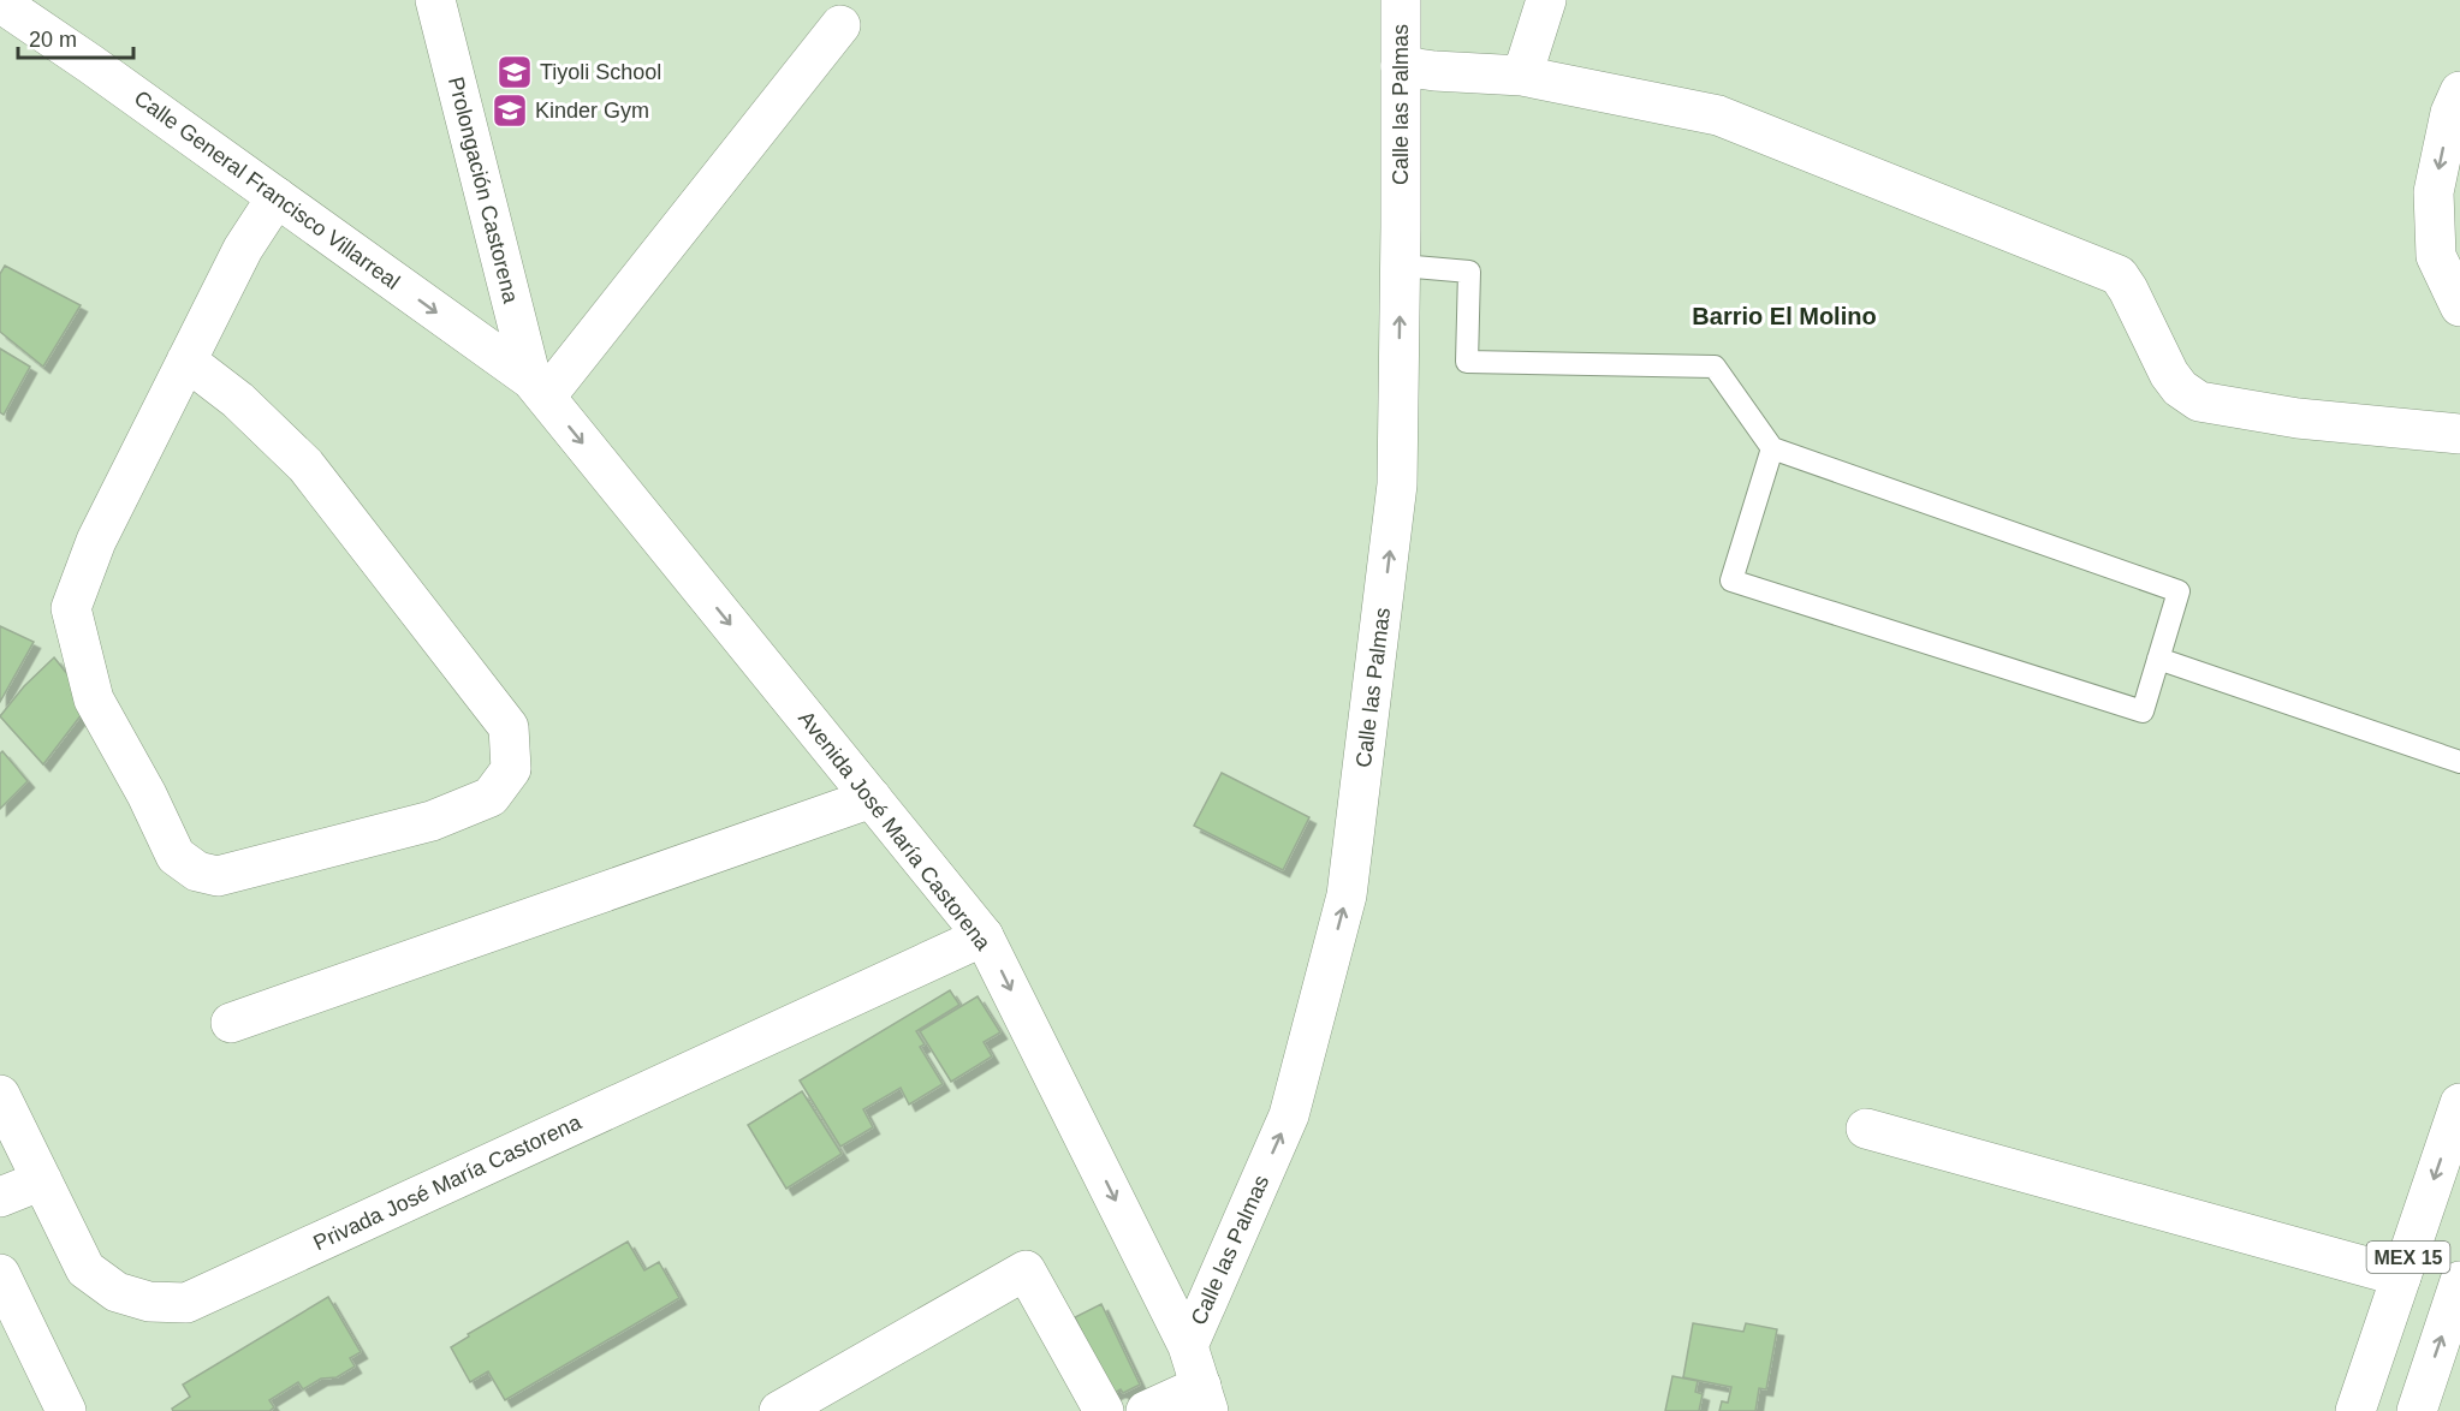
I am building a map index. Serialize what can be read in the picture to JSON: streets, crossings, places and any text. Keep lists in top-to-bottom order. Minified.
{"streets":{"street":["Calle las Palmas","Calle General Francisco Villarreal","Prolongación Castorena","Avenida José María Castorena","Privada José María Castorena","MEX 15"]},"crossings":[["Calle las Palmas","Avenida José María Castorena"],["Calle General Francisco Villarreal","Prolongación Castorena"],["Calle General Francisco Villarreal","Avenida José María Castorena"],["Prolongación Castorena","Avenida José María Castorena"],["Avenida José María Castorena","Privada José María Castorena"]],"one_way":["Calle las Palmas","Calle General Francisco Villarreal","Avenida José María Castorena"],"districts":["Barrio El Molino"],"places":{"school or university":["Tiyoli School","Kinder Gym"]},"scale_bar":"20 m"}
